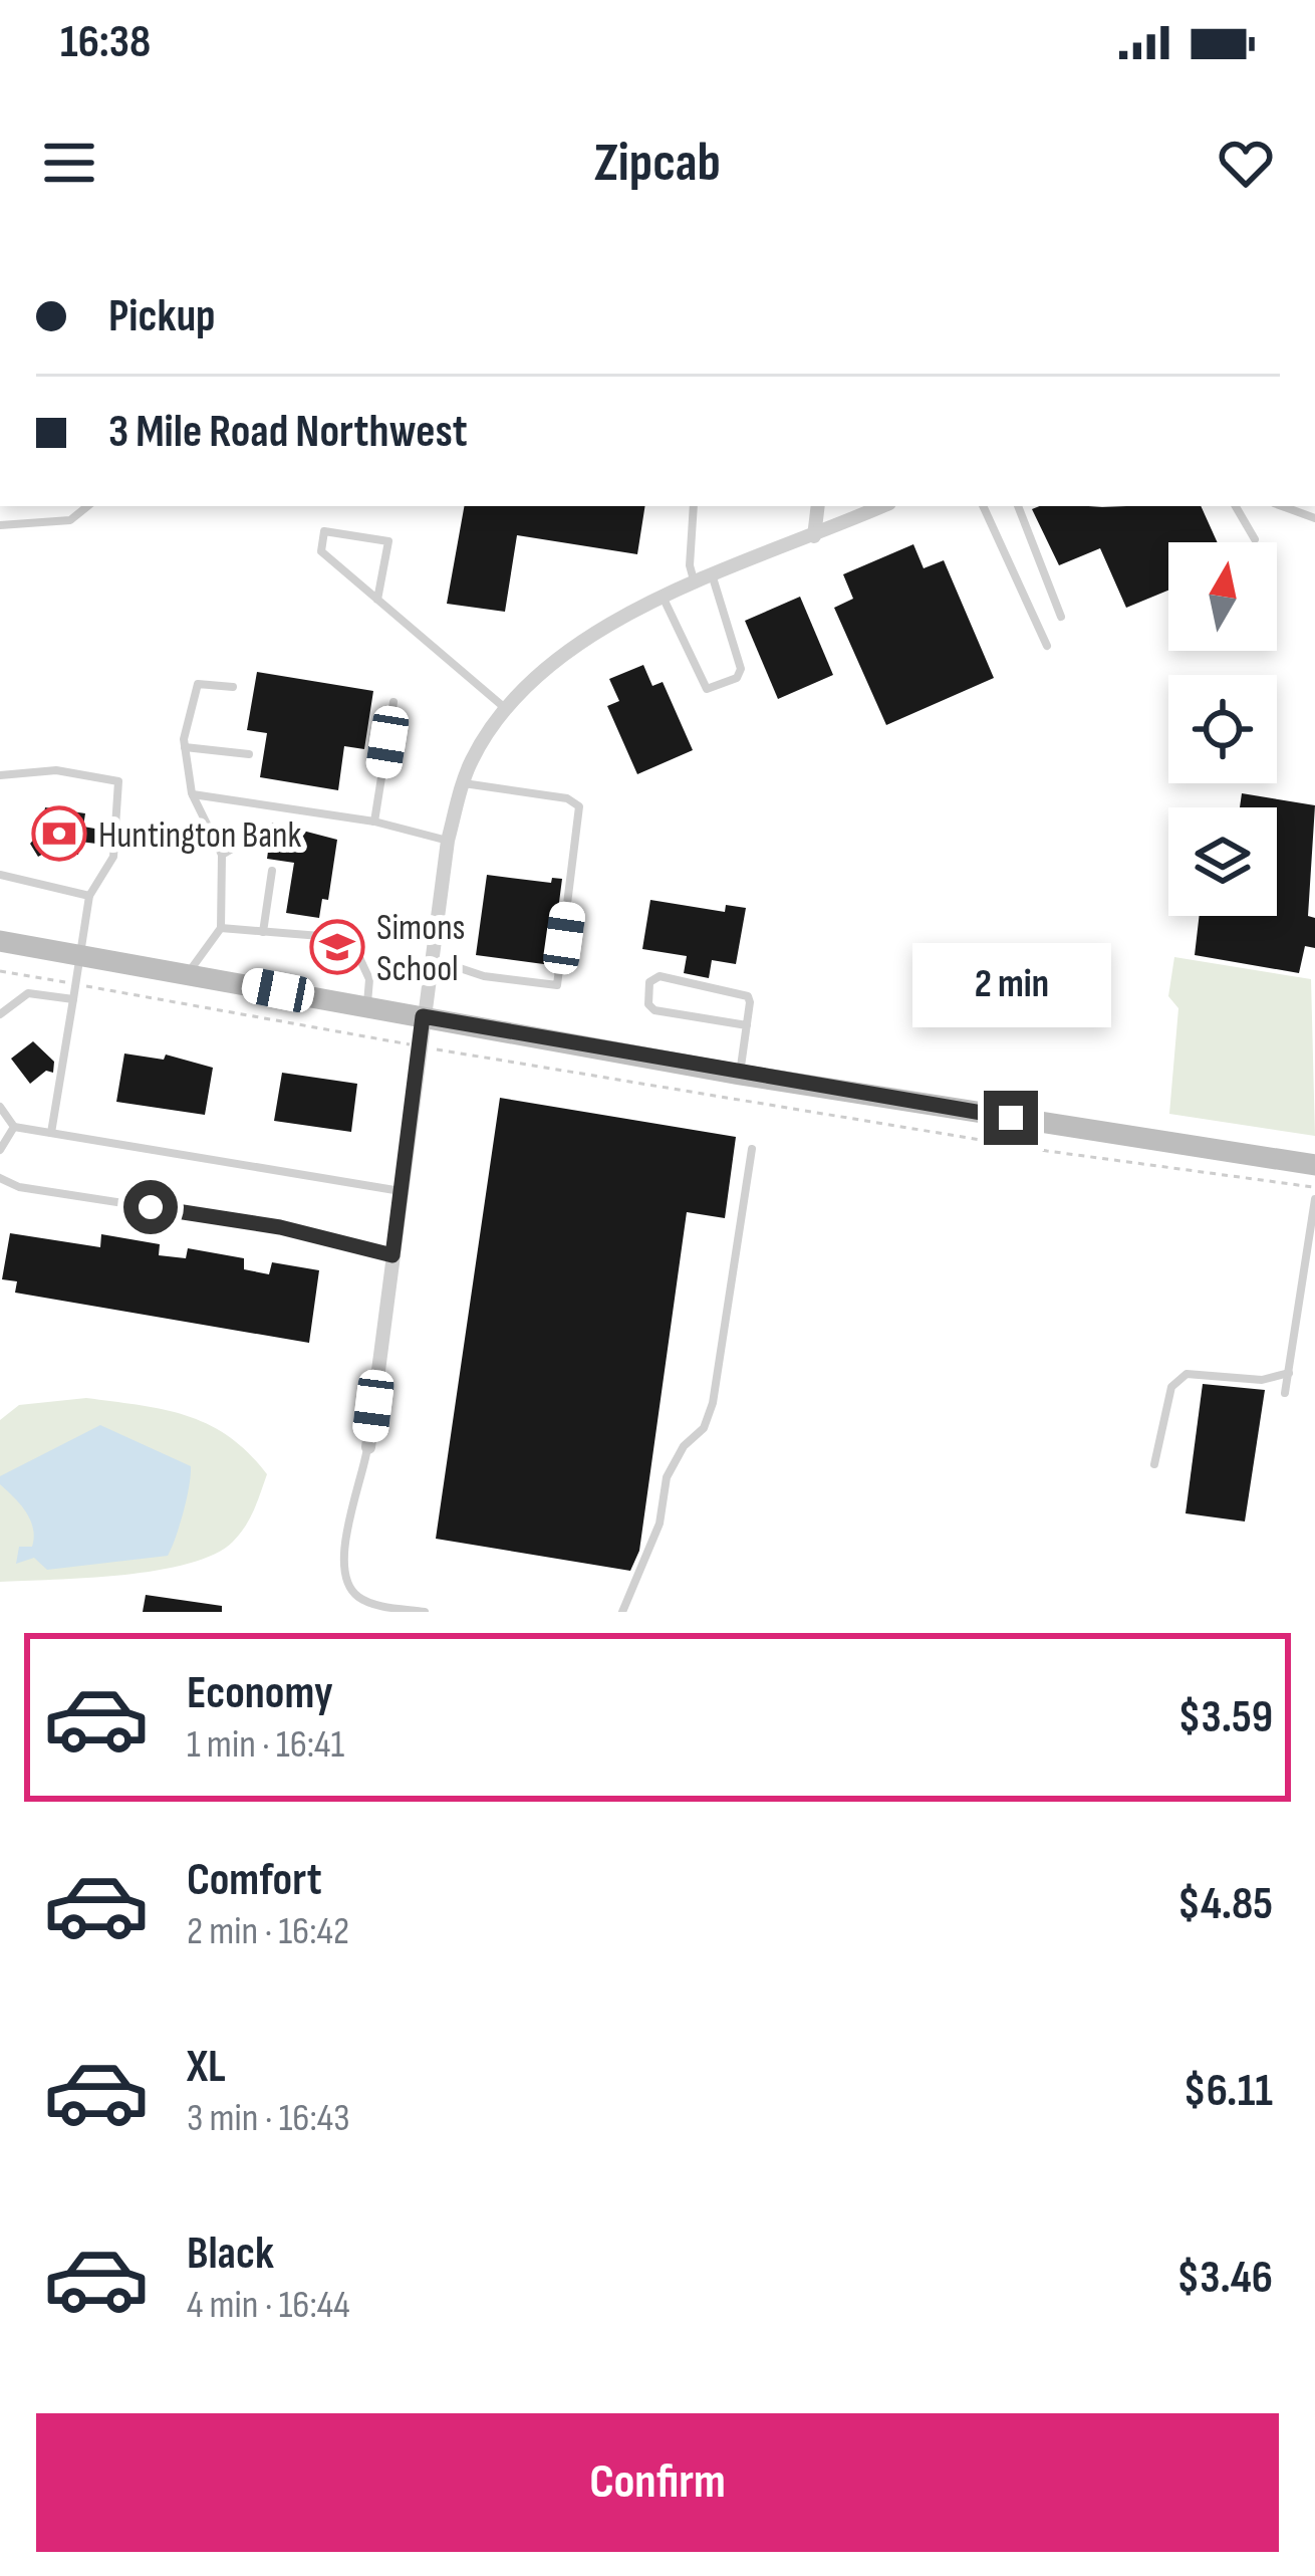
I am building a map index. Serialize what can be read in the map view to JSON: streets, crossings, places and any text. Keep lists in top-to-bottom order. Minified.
{"places":{"bank":["Huntington Bank"],"school or university":["Simons School"]},"north":"top","page":{"status":"16:38","header":"Zipcab","banner":["Pickup","3 Mile Road Northwest"],"bubble":"2 min","list":[{"name":"Economy","note":"1 min · 16:41","value":"$3.59"},{"name":"Comfort","note":"2 min · 16:42","value":"$4.85"},{"name":"XL","note":"3 min · 16:43","value":"$6.11"},{"name":"Black","note":"4 min · 16:44","value":"$3.46"}],"buttons":"Confirm"}}
